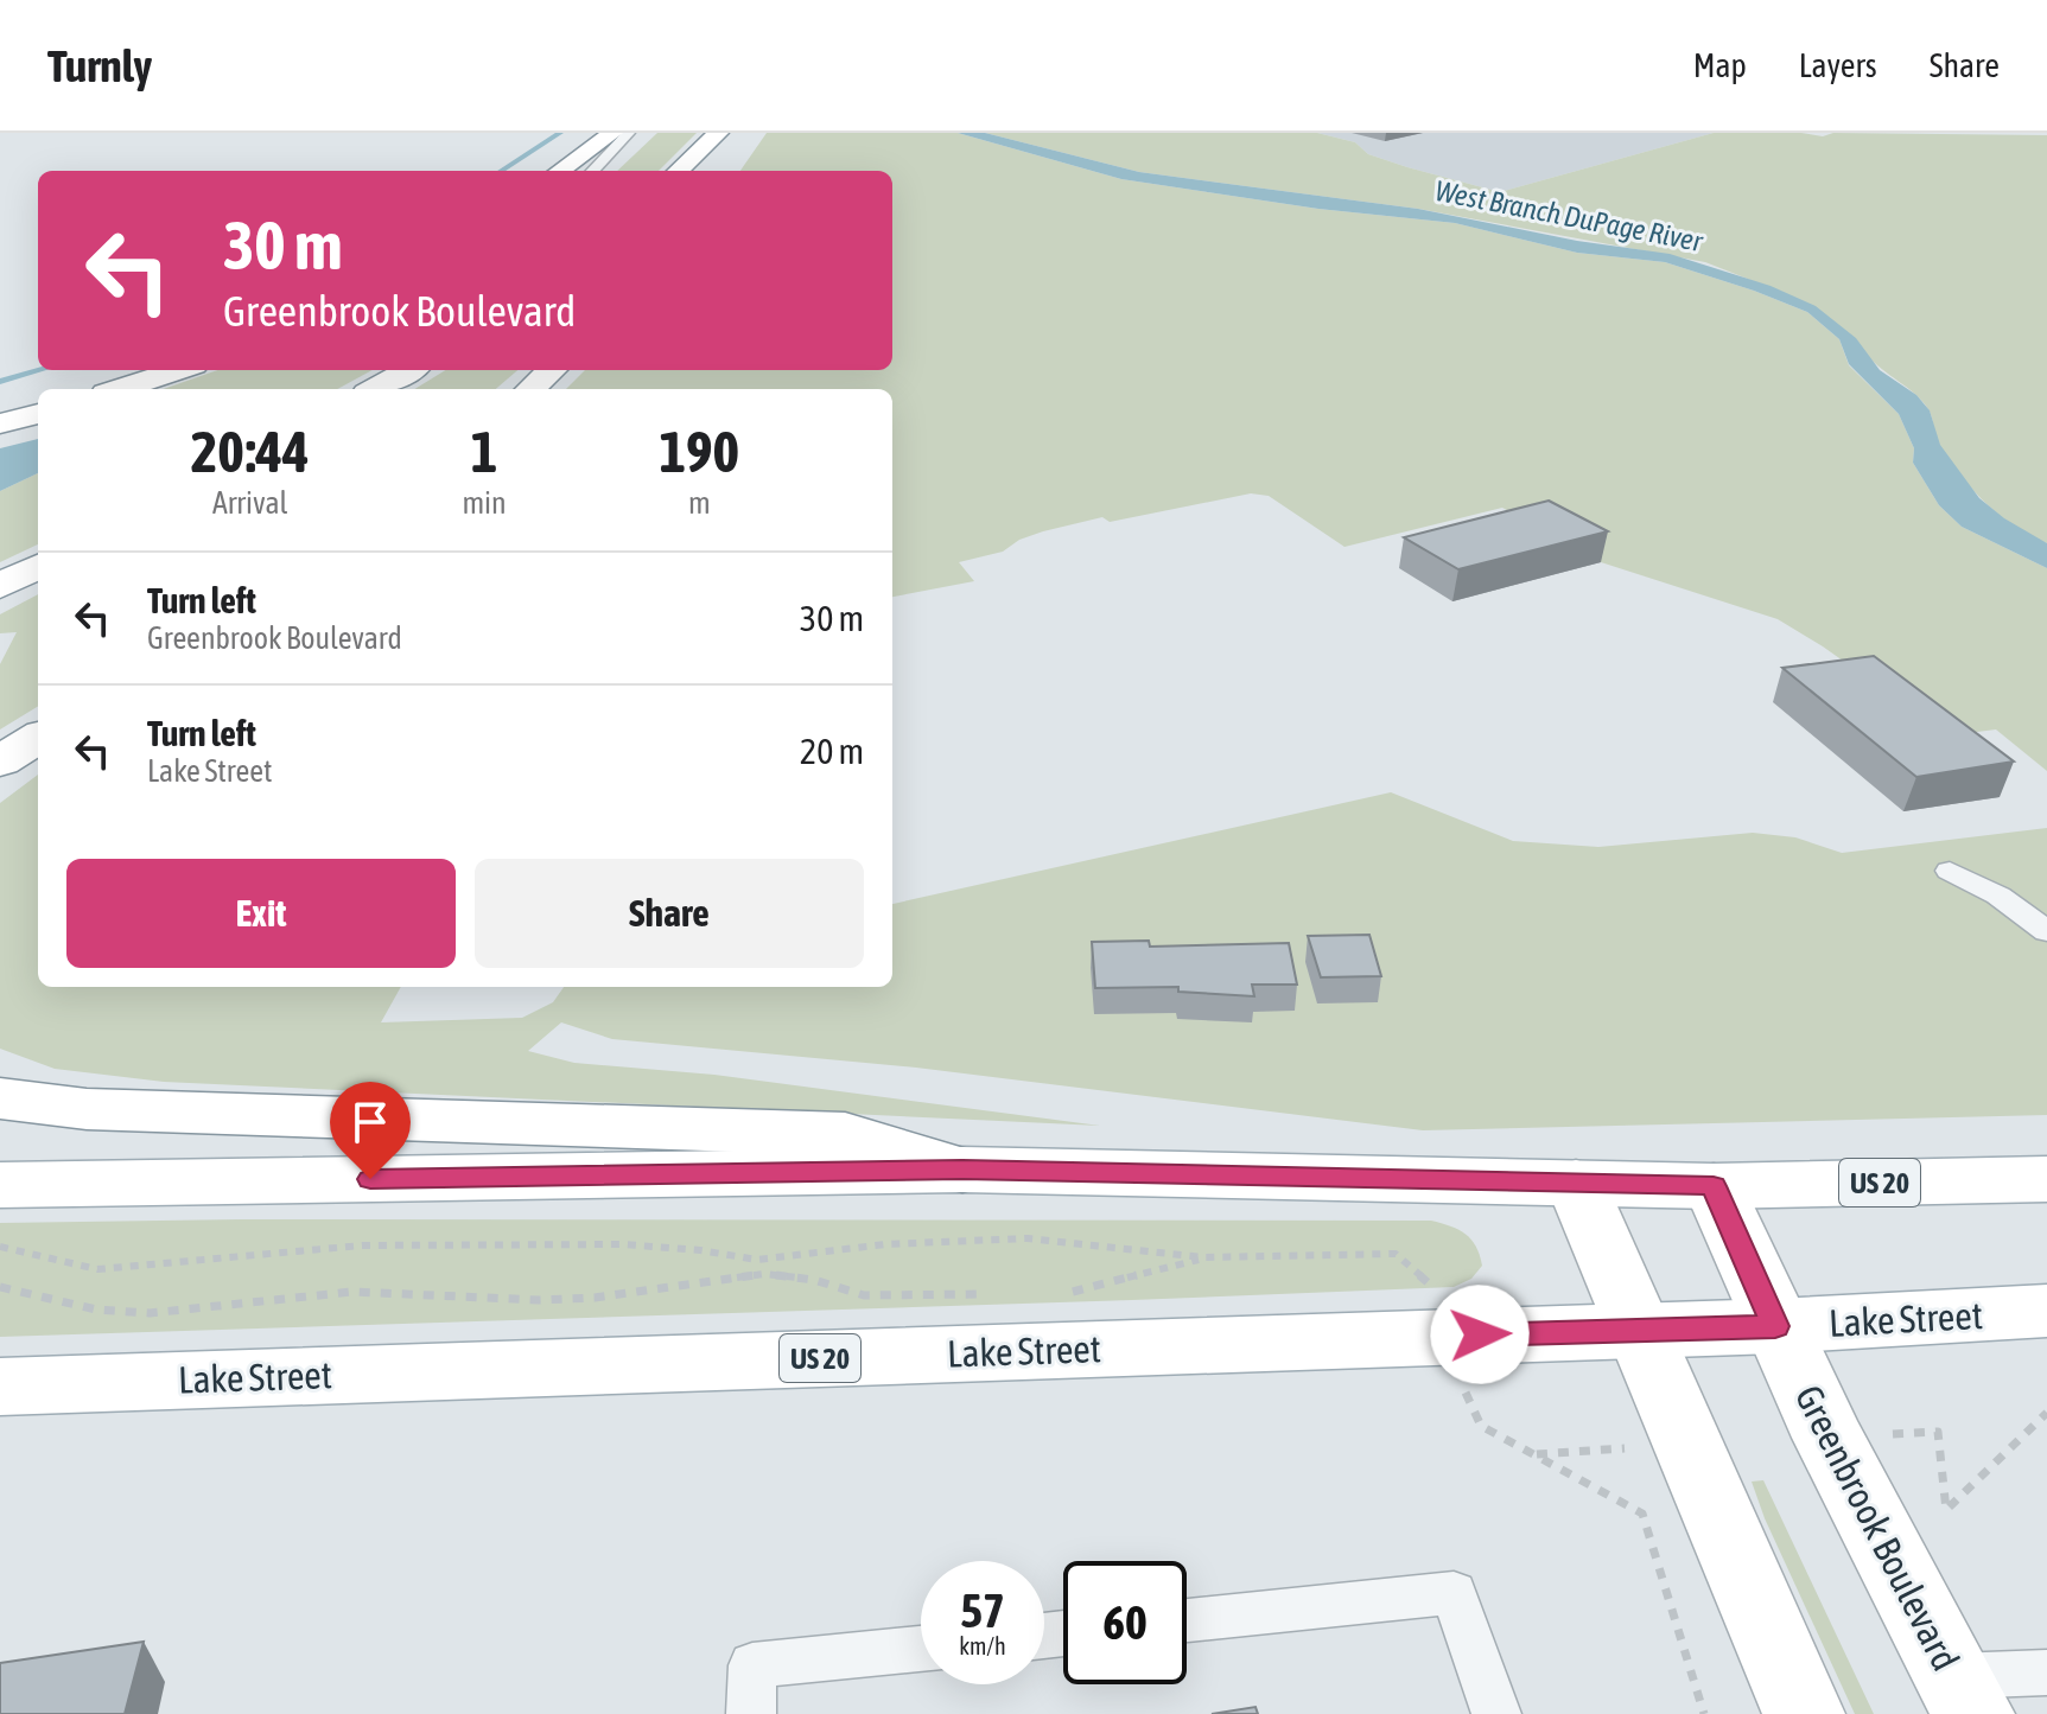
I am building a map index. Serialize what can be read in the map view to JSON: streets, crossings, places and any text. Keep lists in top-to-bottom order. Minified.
{"streets":{"main road":["US 20","Lake Street","Greenbrook Boulevard"]},"crossings":[["US 20","Greenbrook Boulevard"],["Lake Street","Greenbrook Boulevard"]],"water":["West Branch DuPage River"],"page":{"header":"Turnly","nav":["Map","Layers","Share"],"turn":["30 m","Greenbrook Boulevard"],"eta":["20:44","Arrival","1","min","190","m"],"list":[{"name":"Turn left","note":"Greenbrook Boulevard","value":"30 m"},{"name":"Turn left","note":"Lake Street","value":"20 m"}],"buttons":["Exit","Share"],"speed":"57 km/h","limit":"60"}}
